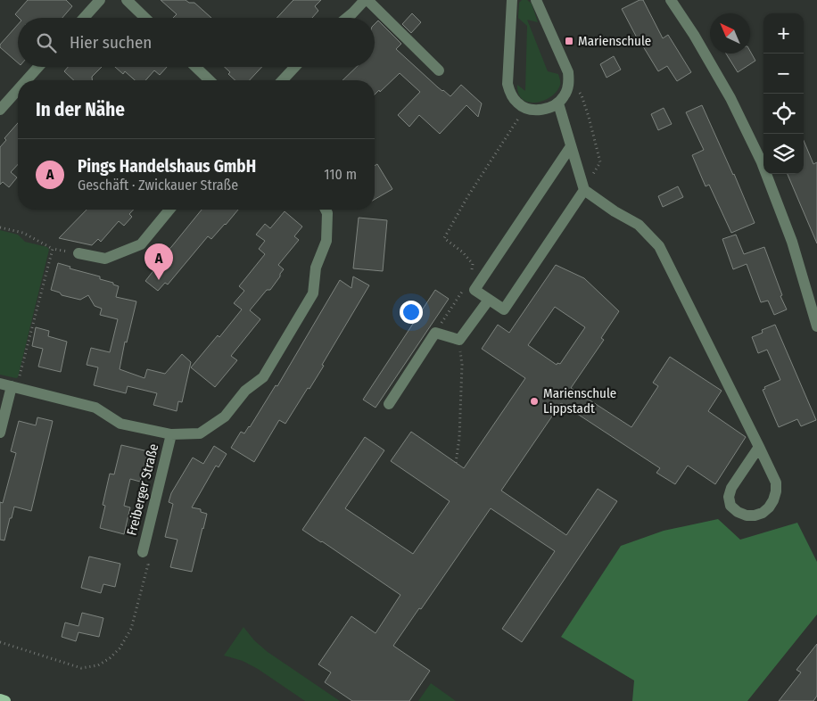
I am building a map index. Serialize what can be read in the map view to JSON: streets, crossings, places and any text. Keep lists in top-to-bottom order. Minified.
{"streets":{"street":["Freiberger Straße"]},"places":{"transit":["Marienschule"],"other":["Marienschule Lippstadt"]},"north":"top left","page":{"map_buttons":["+","−"],"search":"Hier suchen","heading":"In der Nähe","list":[{"mark":"A","name":"Pings Handelshaus GmbH","note":"Geschäft · Zwickauer Straße","value":"110 m"}],"pins":"A"}}
